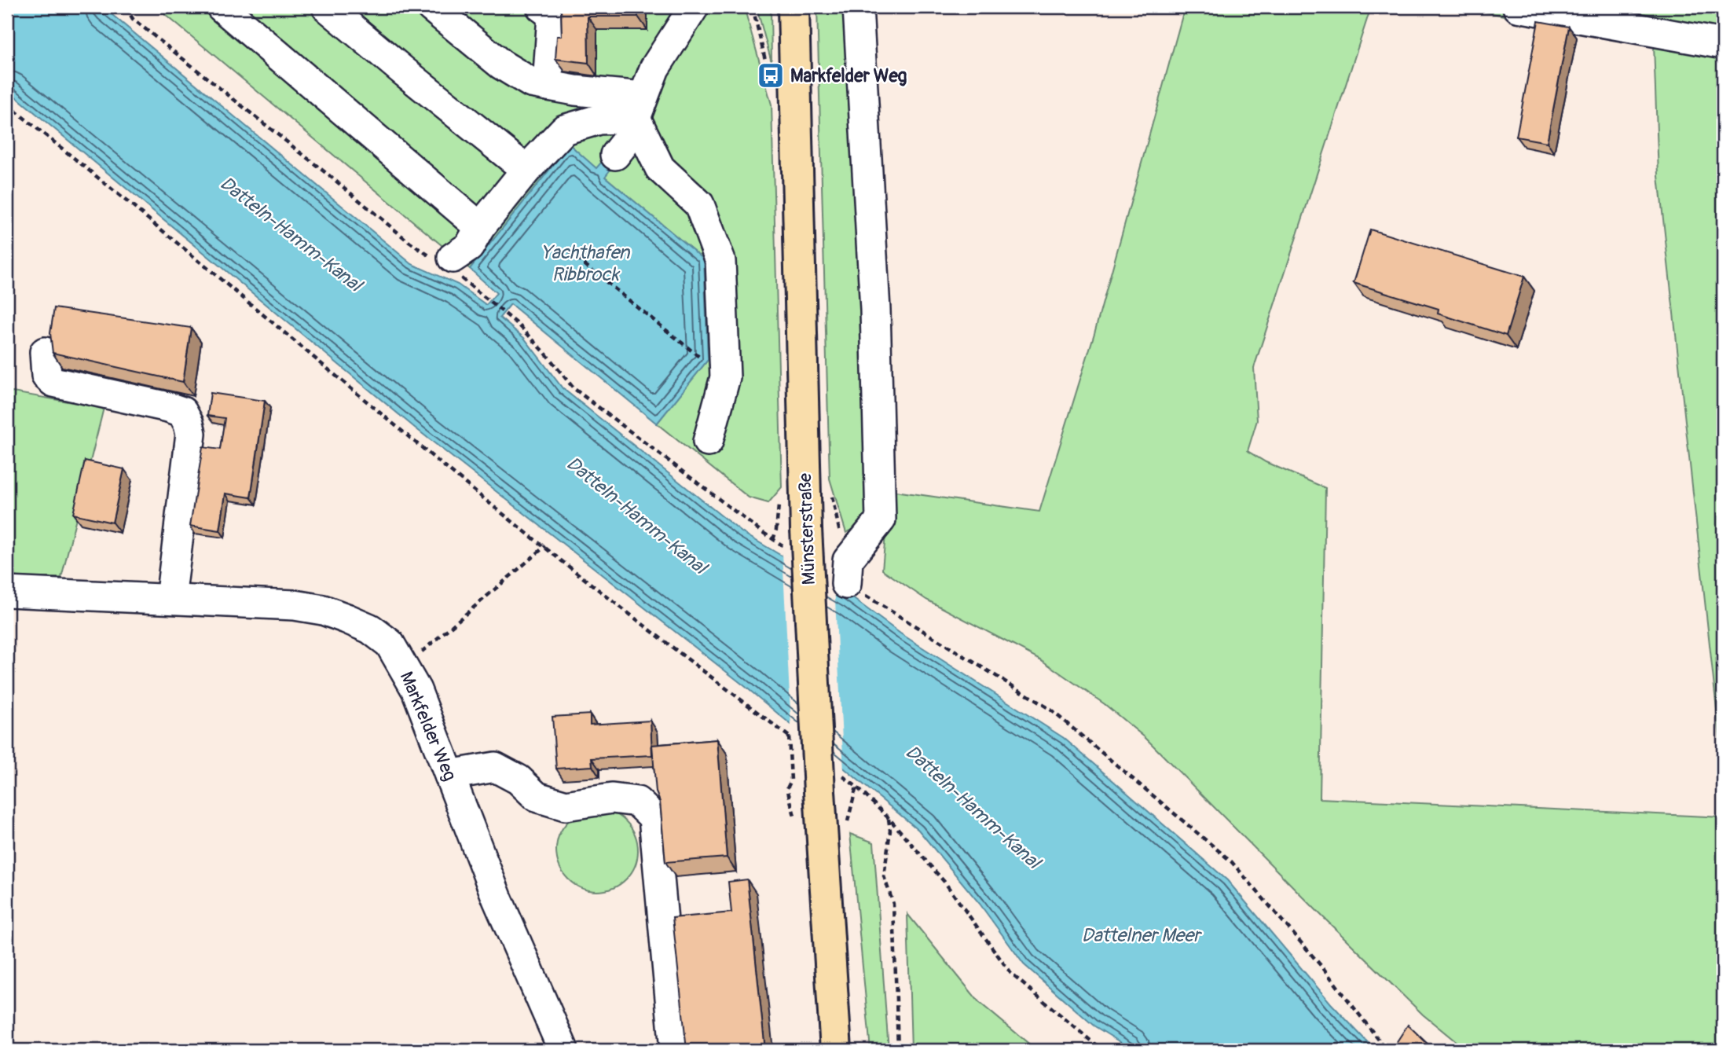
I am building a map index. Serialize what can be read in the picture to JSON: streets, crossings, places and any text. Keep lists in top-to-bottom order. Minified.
{"streets":{"main road":["Münsterstraße"],"street":["Markfelder Weg"]},"water":["Datteln-Hamm-Kanal","Yachthafen Ribbrock","Dattelner Meer"],"places":{"bus stop":["Markfelder Weg"]}}
